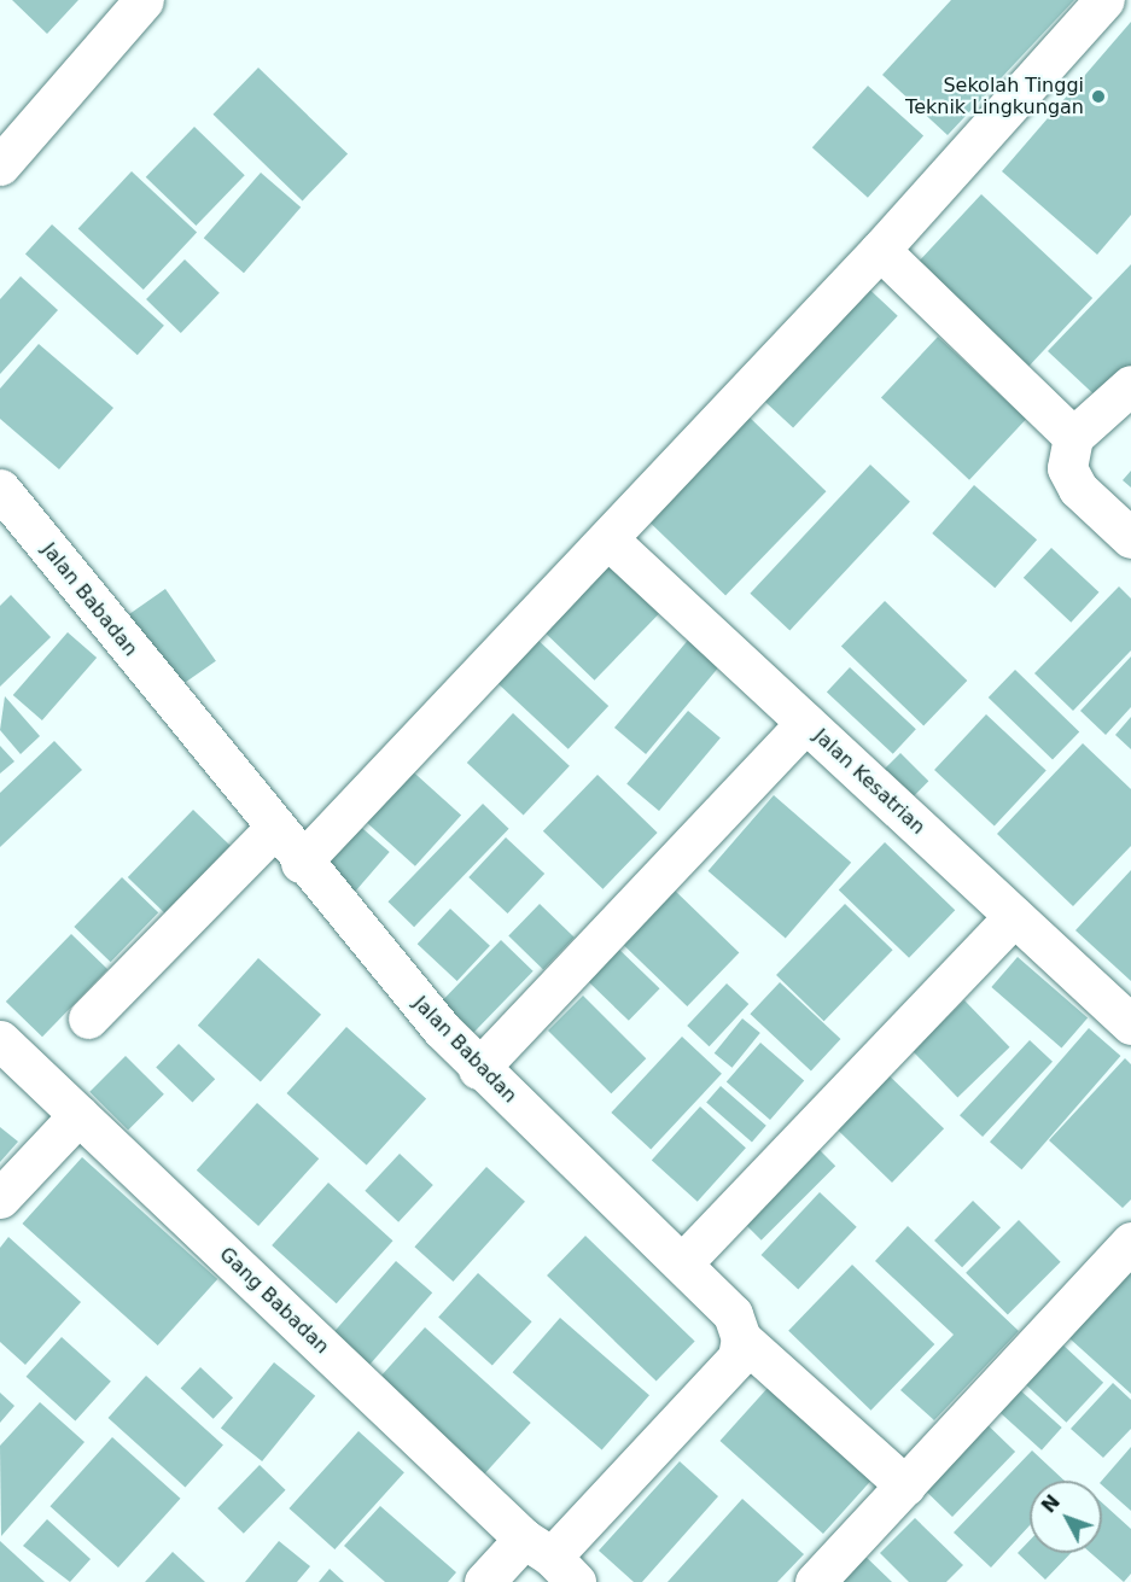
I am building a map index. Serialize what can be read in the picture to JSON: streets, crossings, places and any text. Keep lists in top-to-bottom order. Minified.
{"streets":{"street":["Jalan Babadan","Jalan Kesatrian","Gang Babadan"]},"places":["Sekolah Tinggi Teknik Lingkungan"],"north":"top left"}
